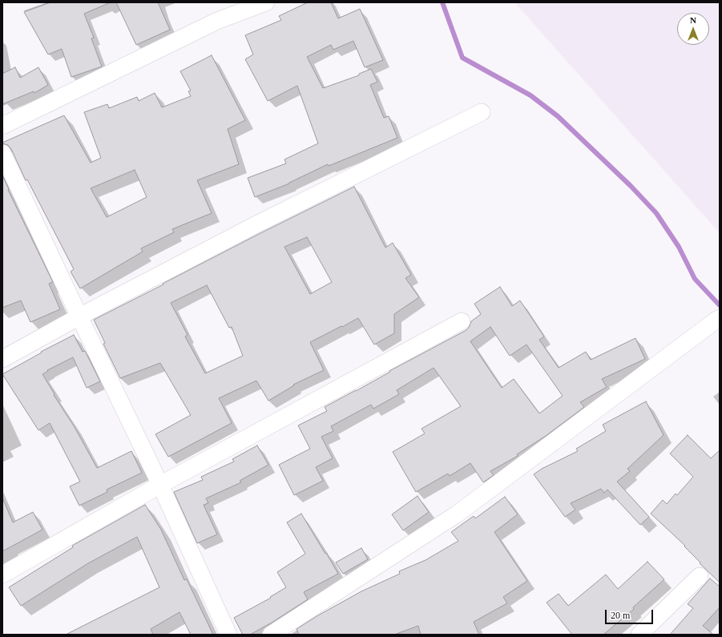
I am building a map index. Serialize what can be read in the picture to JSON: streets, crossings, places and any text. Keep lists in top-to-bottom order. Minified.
{"scale_bar":"20 m","north":"top"}
